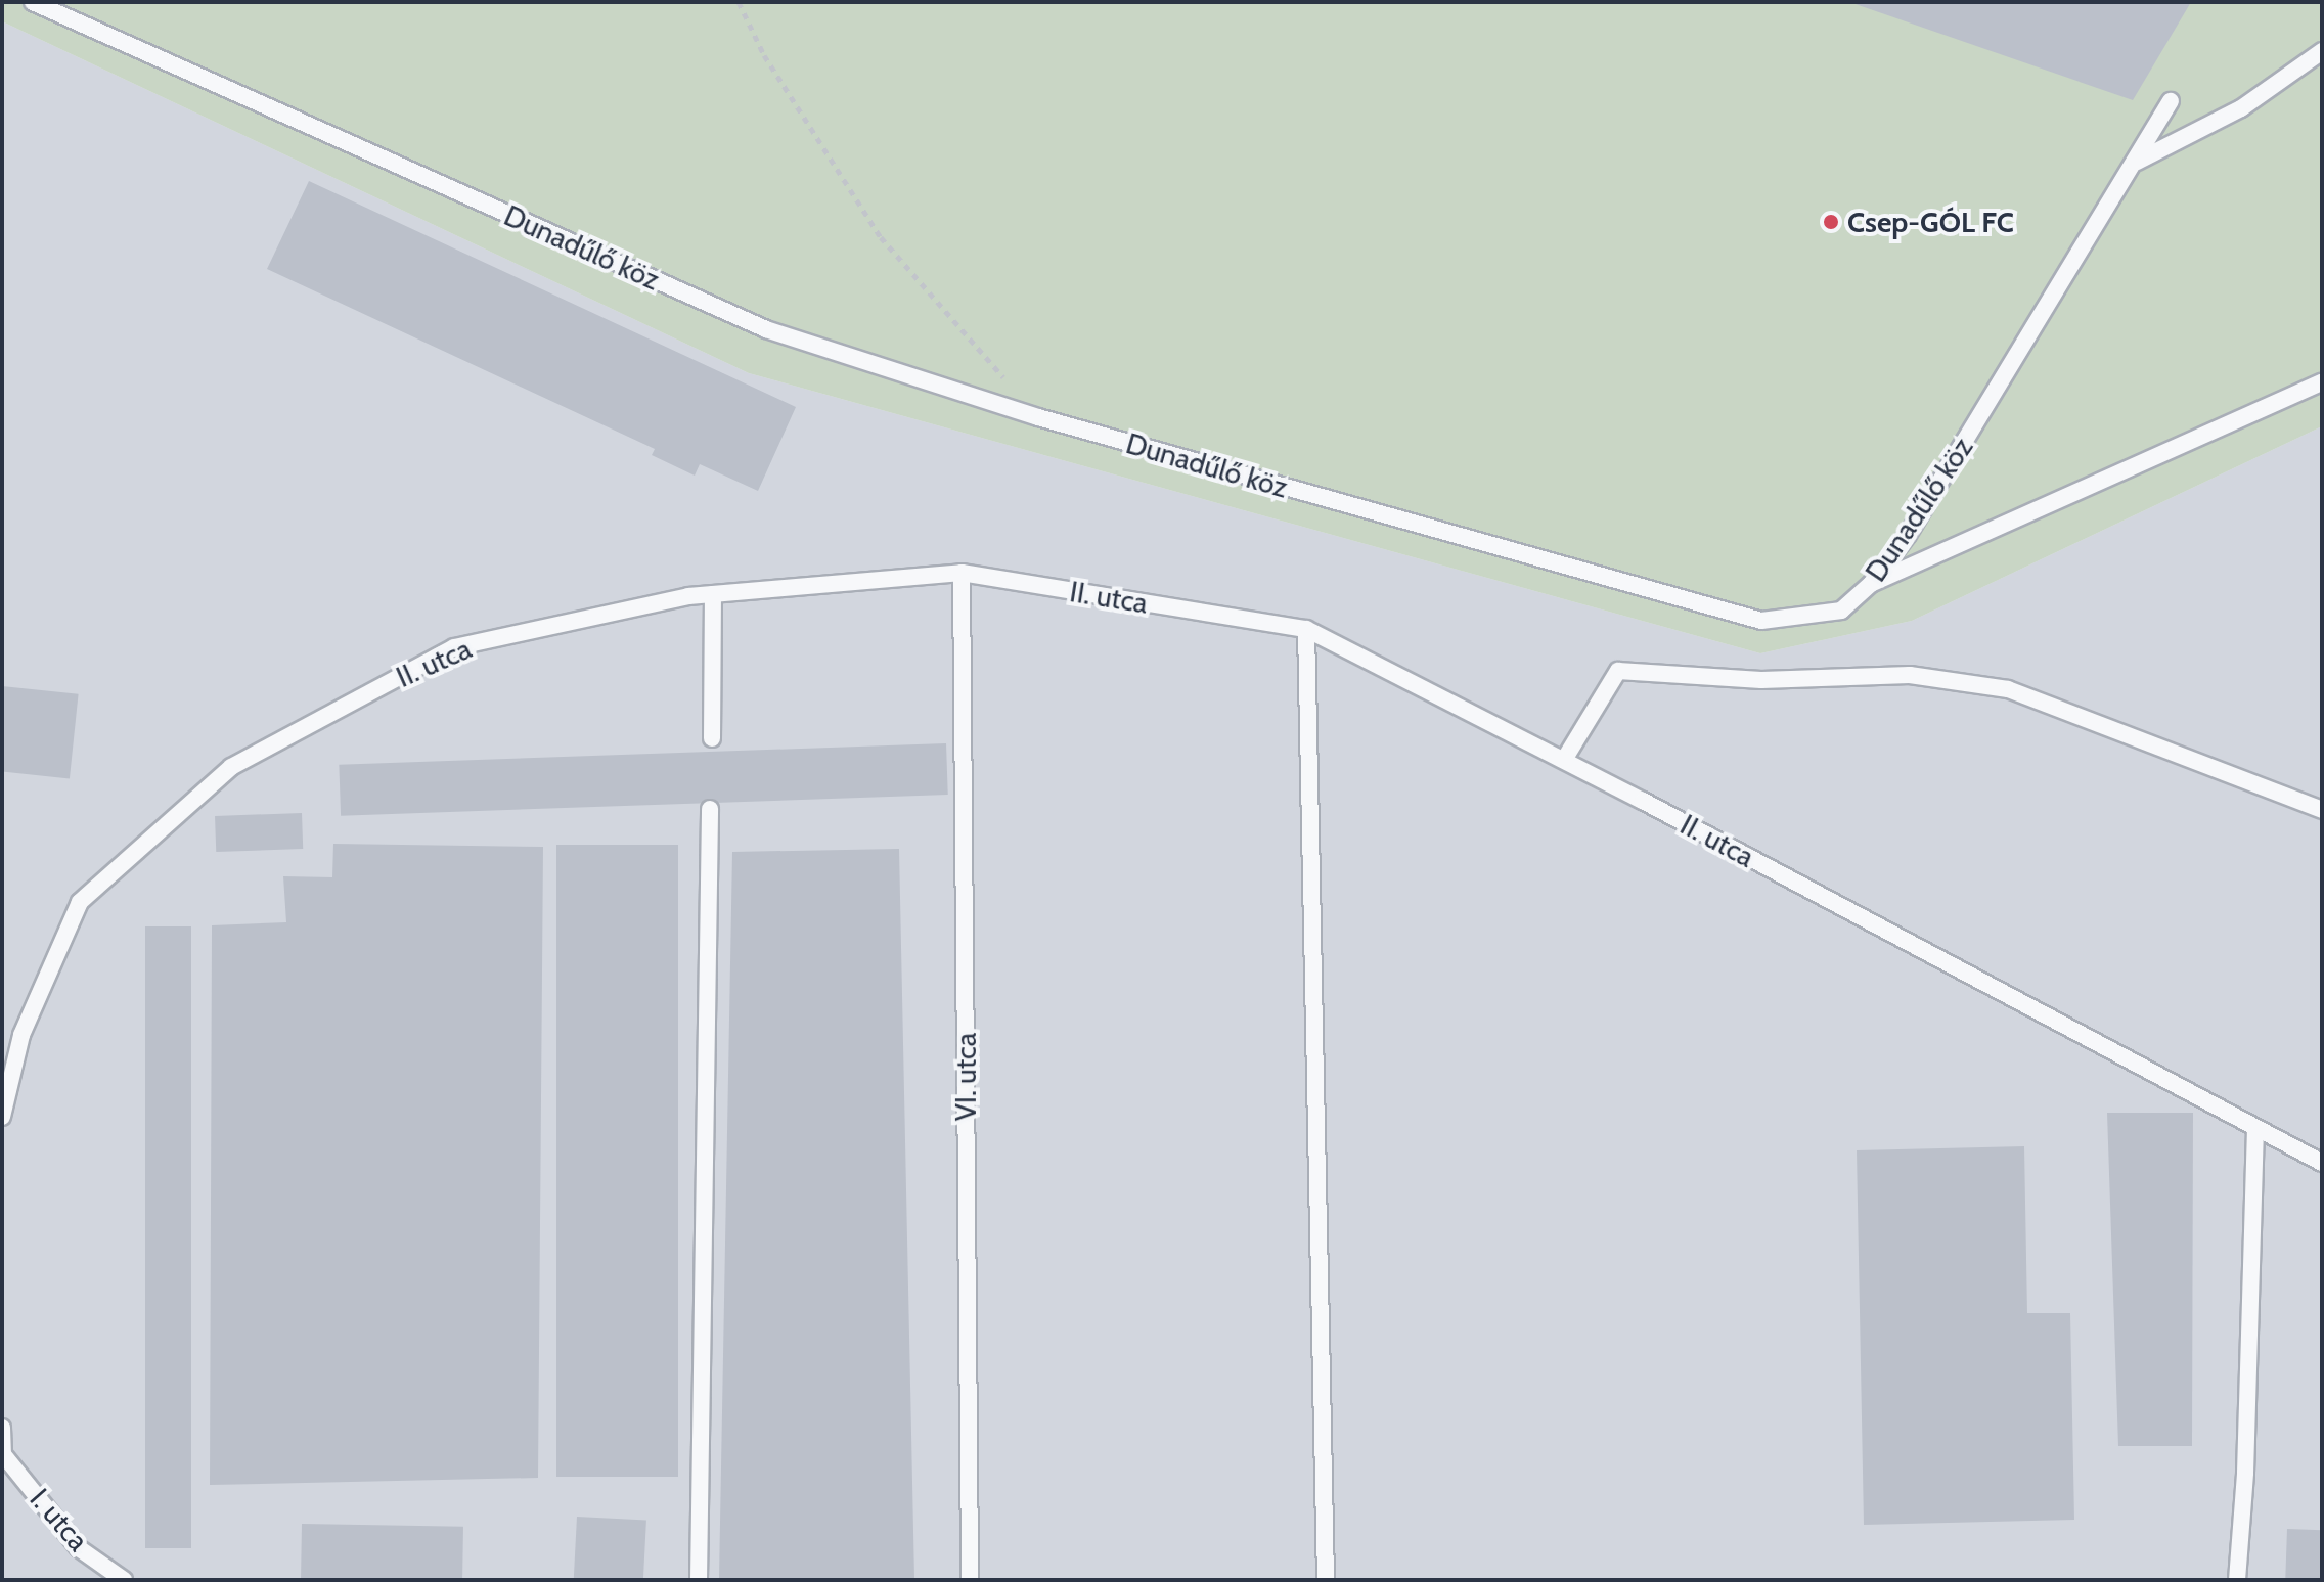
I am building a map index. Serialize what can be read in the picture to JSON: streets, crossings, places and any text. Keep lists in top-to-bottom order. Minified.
{"streets":{"lane":["Dunadűlő köz","II. utca","VI. utca","I. utca"]},"crossings":[["II. utca","VI. utca"]],"places":["Csep-GÓL FC"]}
